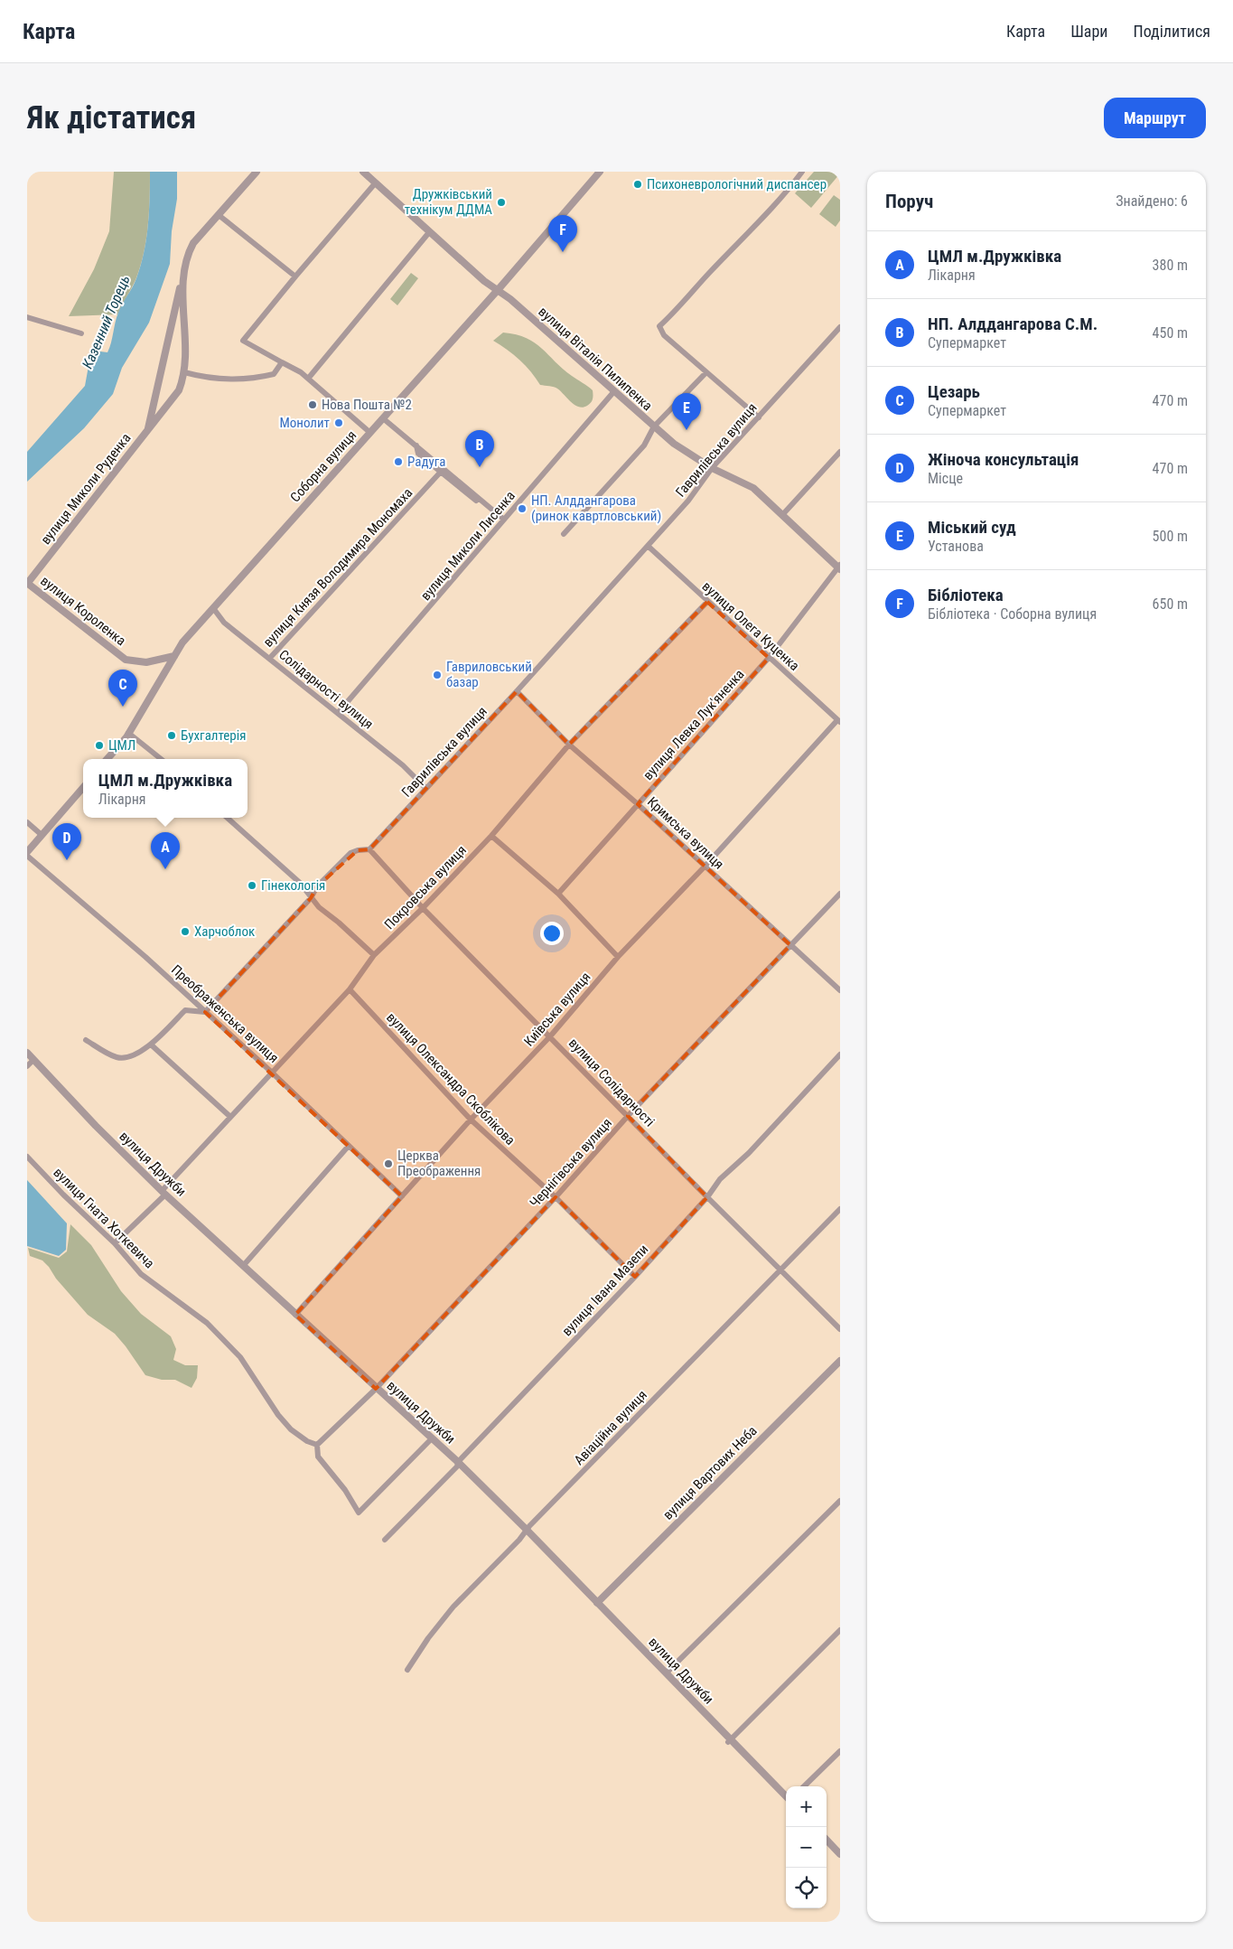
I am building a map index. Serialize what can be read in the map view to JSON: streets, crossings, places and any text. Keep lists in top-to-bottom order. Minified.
{"streets":{"street":["вулиця Віталія Пилипенка","Гаврилівська вулиця","Соборна вулиця","вулиця Миколи Руденка","вулиця Миколи Лисенка","вулиця Князя Володимира Мономаха","вулиця Короленка","вулиця Олега Куценка","Солідарності вулиця","вулиця Левка Лук'яненка","Кримська вулиця","Покровська вулиця","Київська вулиця","Преображенська вулиця","вулиця Олександра Скоблікова","вулиця Солідарності","Чернігівська вулиця","вулиця Дружби","вулиця Гната Хоткевича","вулиця Івана Мазепи","Авіаційна вулиця","вулиця Вартових Неба"]},"crossings":[["вулиця Віталія Пилипенка","Гаврилівська вулиця"],["вулиця Віталія Пилипенка","Соборна вулиця"],["вулиця Віталія Пилипенка","вулиця Миколи Лисенка"],["вулиця Віталія Пилипенка","вулиця Левка Лук'яненка"],["Гаврилівська вулиця","вулиця Олега Куценка"],["Гаврилівська вулиця","Солідарності вулиця"],["Гаврилівська вулиця","Кримська вулиця"],["Гаврилівська вулиця","вулиця Солідарності"],["Соборна вулиця","вулиця Короленка"],["Соборна вулиця","Солідарності вулиця"],["вулиця Миколи Руденка","вулиця Короленка"],["вулиця Миколи Лисенка","Солідарності вулиця"],["вулиця Князя Володимира Мономаха","Солідарності вулиця"],["вулиця Олега Куценка","вулиця Левка Лук'яненка"],["вулиця Олега Куценка","Покровська вулиця"],["вулиця Олега Куценка","Київська вулиця"],["вулиця Левка Лук'яненка","Кримська вулиця"],["Кримська вулиця","Покровська вулиця"],["Кримська вулиця","Київська вулиця"],["Кримська вулиця","Чернігівська вулиця"],["Покровська вулиця","Преображенська вулиця"],["Покровська вулиця","вулиця Олександра Скоблікова"],["Покровська вулиця","вулиця Солідарності"],["Покровська вулиця","вулиця Дружби"],["Покровська вулиця","вулиця Гната Хоткевича"],["Київська вулиця","Преображенська вулиця"],["Київська вулиця","вулиця Олександра Скоблікова"],["Київська вулиця","вулиця Солідарності"],["Київська вулиця","вулиця Дружби"],["вулиця Олександра Скоблікова","Чернігівська вулиця"],["вулиця Олександра Скоблікова","вулиця Івана Мазепи"],["вулиця Солідарності","Чернігівська вулиця"],["вулиця Солідарності","вулиця Івана Мазепи"],["вулиця Солідарності","Авіаційна вулиця"],["Чернігівська вулиця","вулиця Дружби"],["Чернігівська вулиця","вулиця Гната Хоткевича"],["вулиця Дружби","вулиця Івана Мазепи"],["вулиця Дружби","Авіаційна вулиця"],["вулиця Дружби","вулиця Вартових Неба"]],"water":["Казенний Торець"],"places":["Психоневрологічний диспансер","Дружківський технікум ДДМА","Нова Пошта №2","Монолит","Радуга","НП. Алддангарова (ринок кавртловський)","Гавриловський базар","Бухгалтерія","ЦМЛ","Гінекологія","Харчоблок","Церква Преображення"],"page":{"header":"Карта","nav":["Карта","Шари","Поділитися"],"buttons":"Маршрут","title":"Як дістатися","heading":["Поруч","Знайдено: 6"],"pins":["F","E","B","C","D","A"],"list":[{"mark":"A","name":"ЦМЛ м.Дружківка","note":"Лікарня","value":"380 m"},{"mark":"B","name":"НП. Алддангарова С.М.","note":"Супермаркет","value":"450 m"},{"mark":"C","name":"Цезарь","note":"Супермаркет","value":"470 m"},{"mark":"D","name":"Жіноча консультація","note":"Місце","value":"470 m"},{"mark":"E","name":"Міський суд","note":"Установа","value":"500 m"},{"mark":"F","name":"Бібліотека","note":"Бібліотека · Соборна вулиця","value":"650 m"}],"popup":["ЦМЛ м.Дружківка","Лікарня"],"map_buttons":["+","−"]}}
